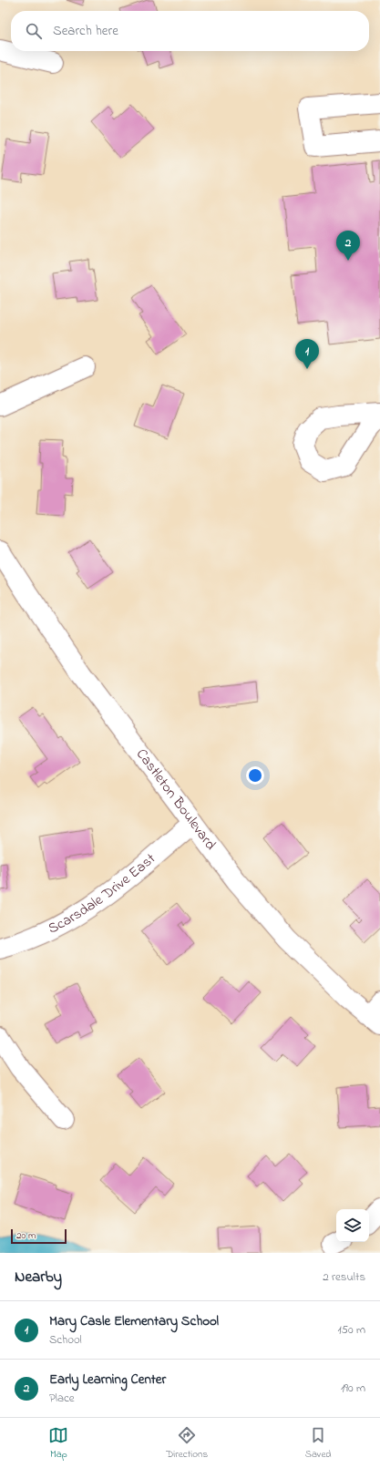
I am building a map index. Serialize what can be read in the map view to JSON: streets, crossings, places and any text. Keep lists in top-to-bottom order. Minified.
{"streets":{"street":["Castleton Boulevard","Scarsdale Drive East"]},"crossings":[["Castleton Boulevard","Scarsdale Drive East"]],"scale_bar":"20 m","page":{"search":"Search here","pins":["2","1"],"scale":"20 m","heading":["Nearby","2 results"],"list":[{"mark":"1","name":"Mary Casle Elementary School","note":"School","value":"150 m"},{"mark":"2","name":"Early Learning Center","note":"Place","value":"190 m"}],"nav":["Map","Directions","Saved"]}}
